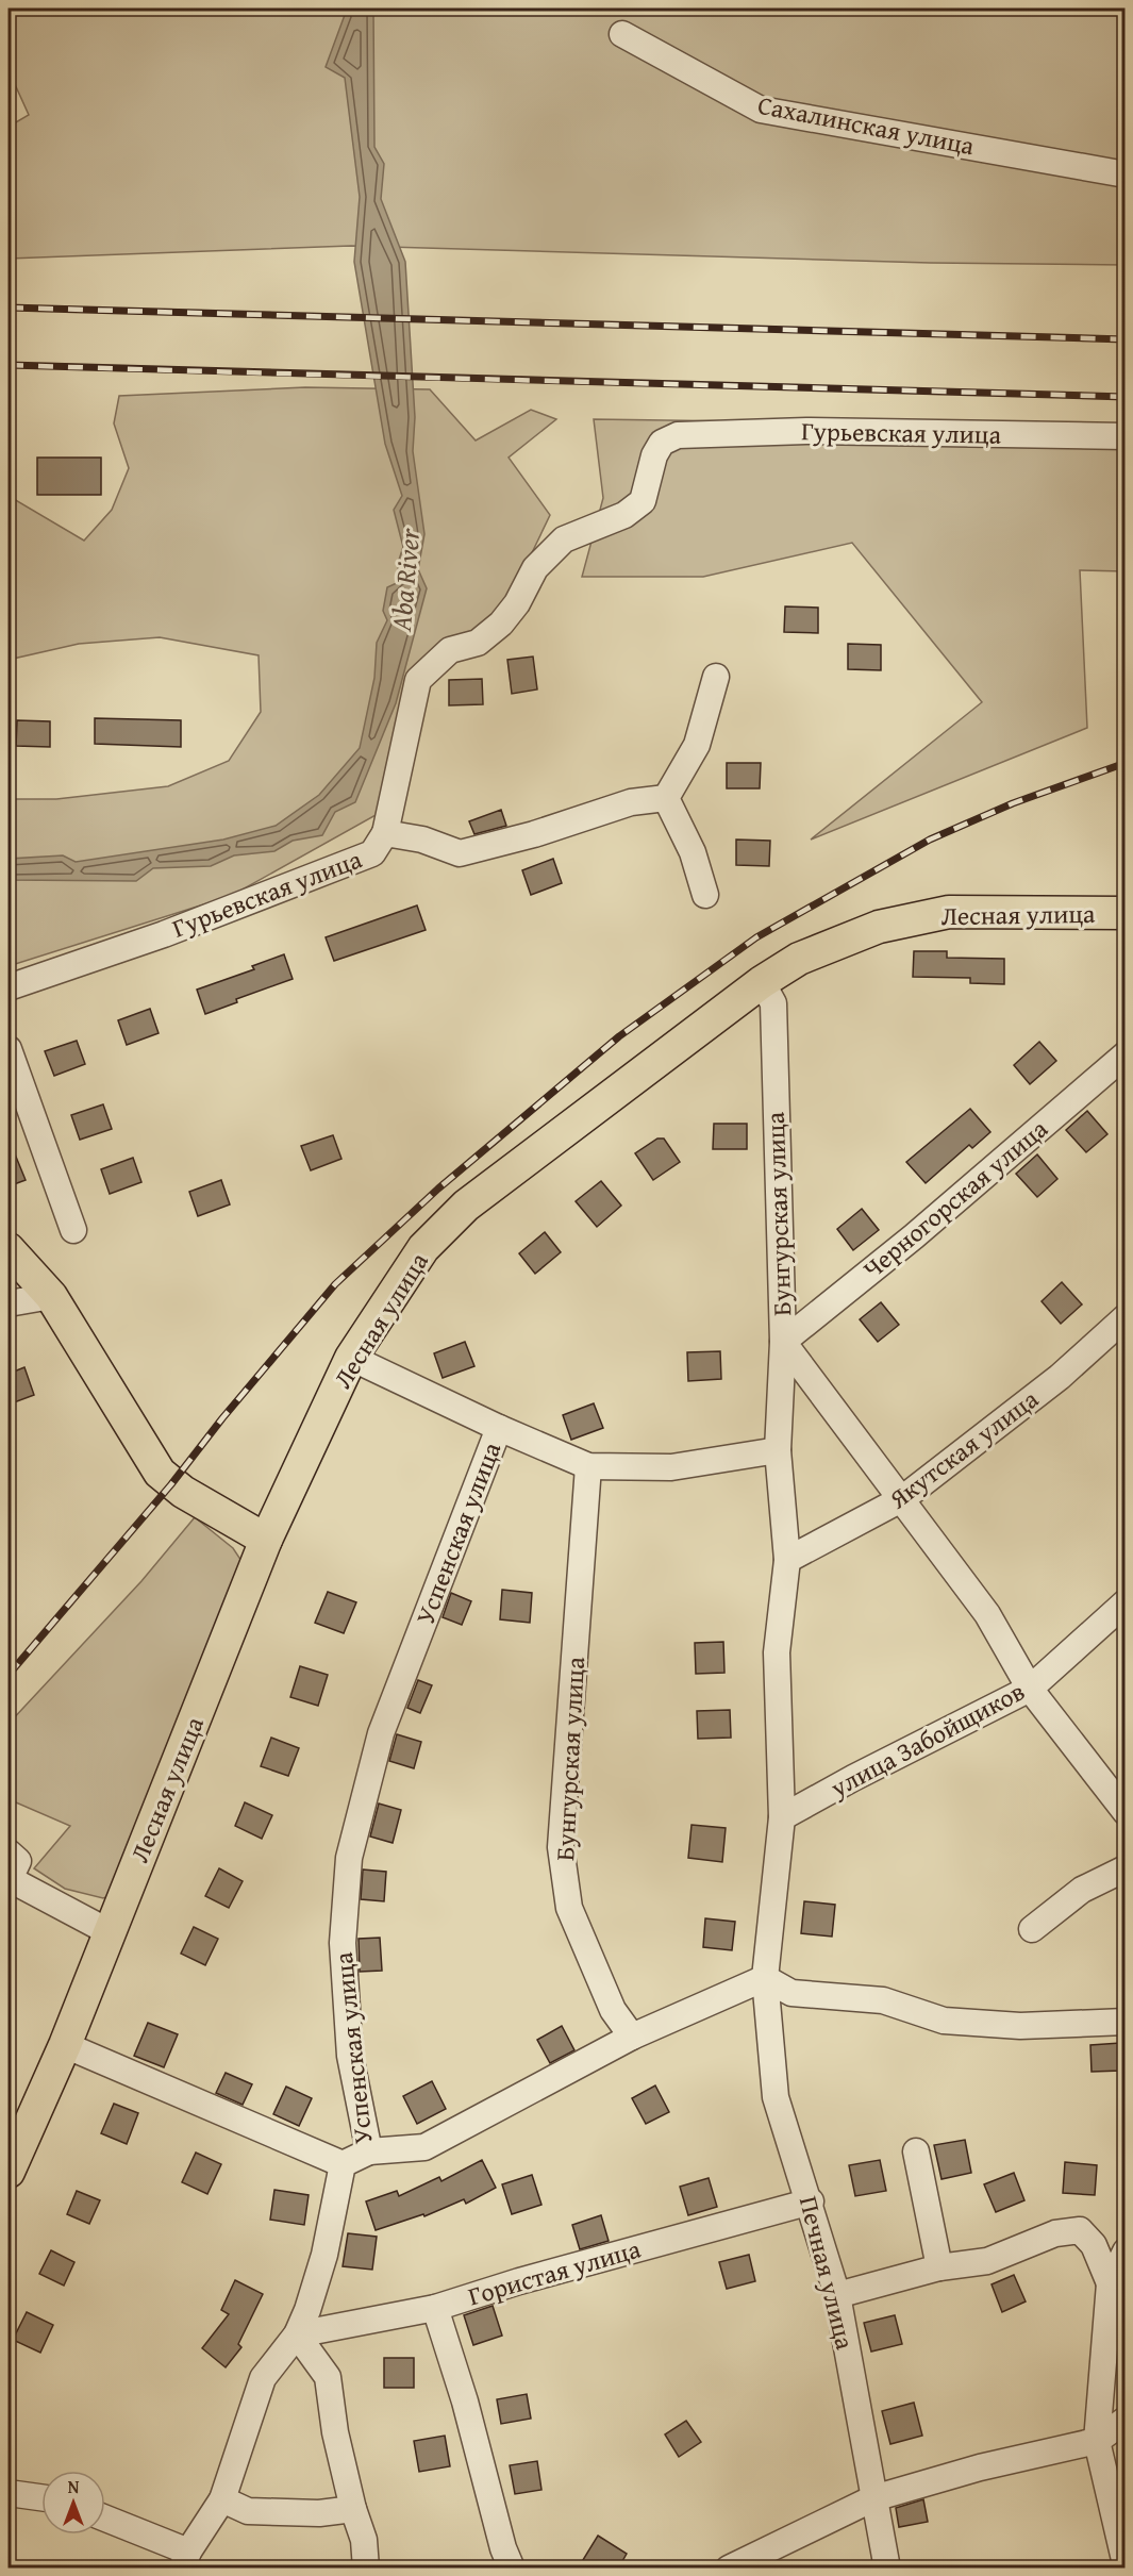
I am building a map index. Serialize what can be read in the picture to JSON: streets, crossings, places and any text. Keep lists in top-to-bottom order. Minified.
{"streets":{"main road":["Лесная улица"],"street":["Сахалинская улица","Гурьевская улица","Черногорская улица","Бунгурская улица","Якутская улица","Успенская улица","улица Забойщиков","Гористая улица","Печная улица"]},"crossings":[["Лесная улица","Бунгурская улица"],["Черногорская улица","Бунгурская улица"],["Бунгурская улица","Якутская улица"],["Бунгурская улица","улица Забойщиков"],["Бунгурская улица","Печная улица"],["Успенская улица","Гористая улица"],["Гористая улица","Печная улица"]],"water":["Aba River"],"north":"top"}
